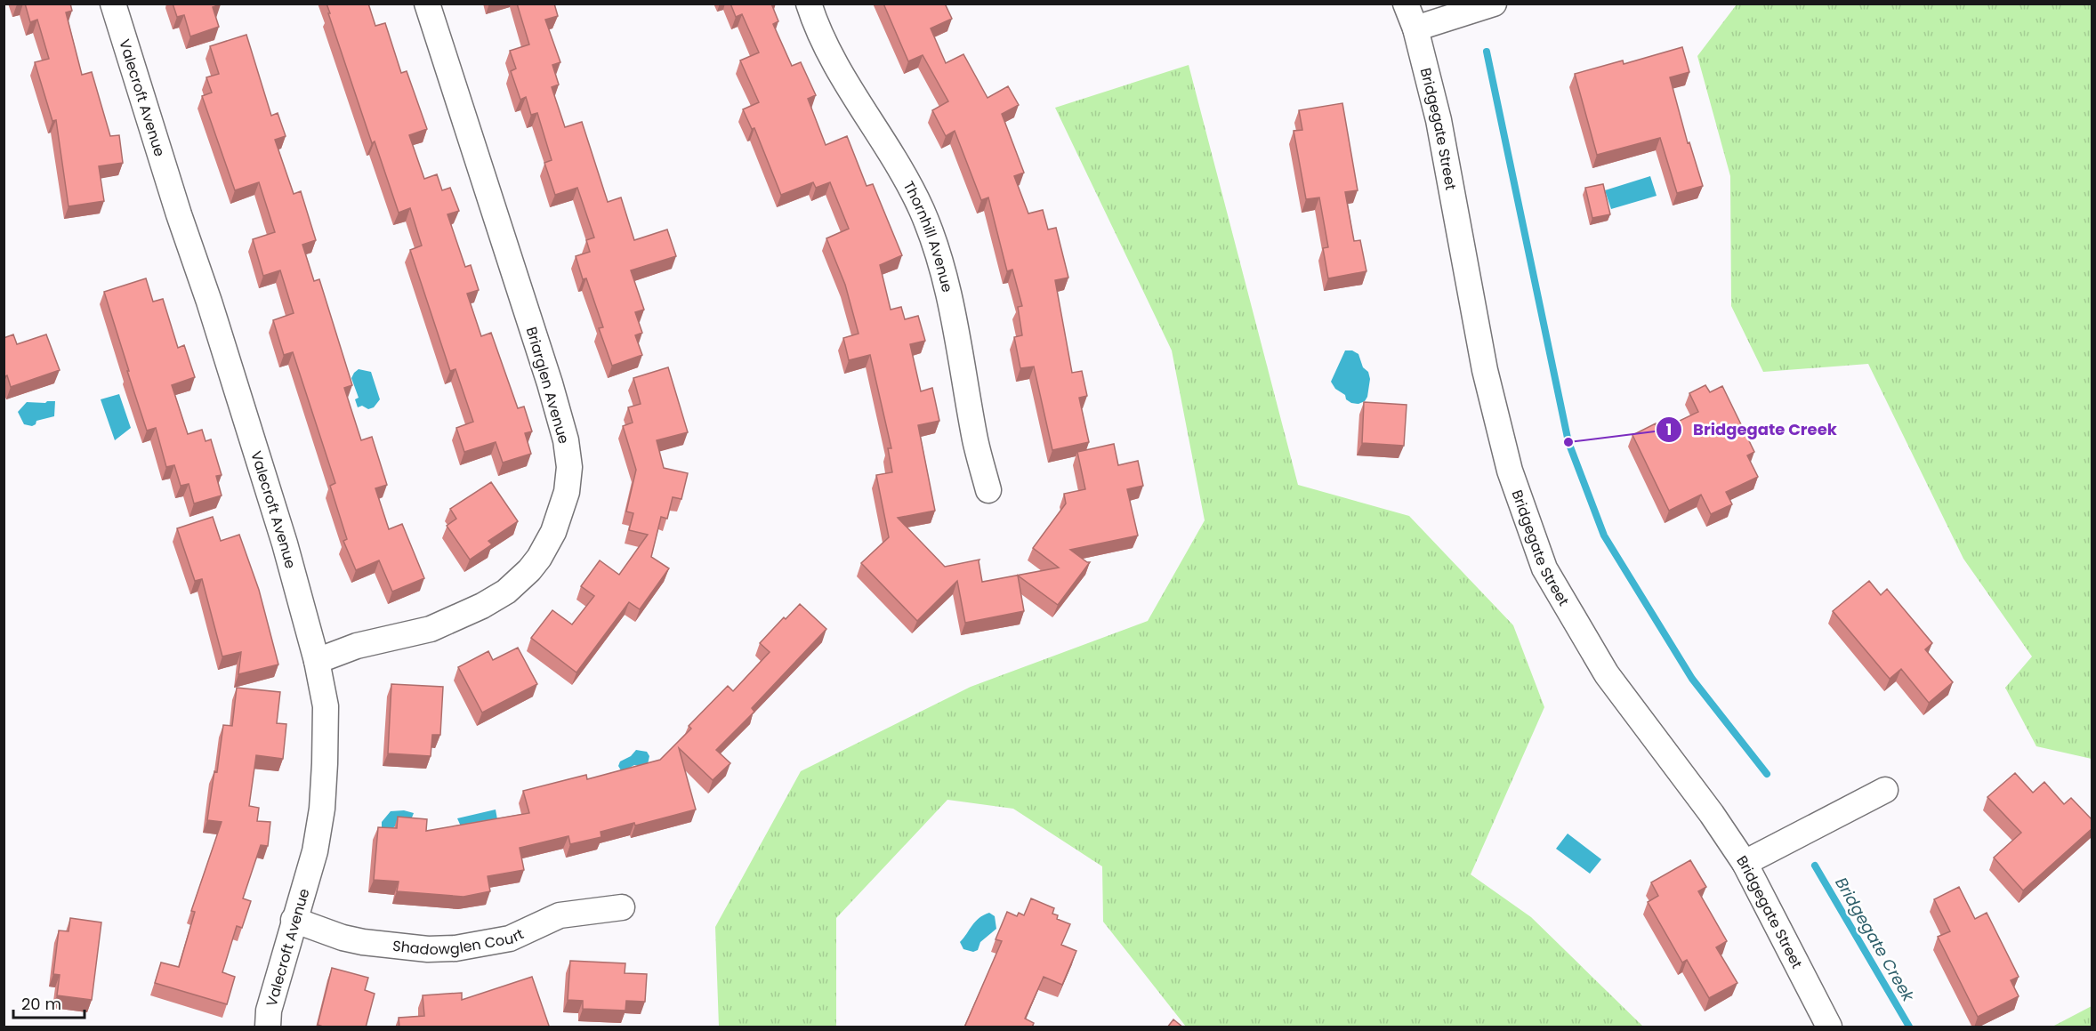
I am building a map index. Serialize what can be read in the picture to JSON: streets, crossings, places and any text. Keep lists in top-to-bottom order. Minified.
{"streets":{"street":["Valecroft Avenue","Bridgegate Street","Thornhill Avenue","Briarglen Avenue","Shadowglen Court"]},"crossings":[["Valecroft Avenue","Briarglen Avenue"],["Valecroft Avenue","Shadowglen Court"]],"water":["Bridgegate Creek"],"places":["Bridgegate Creek"],"scale_bar":"20 m"}
